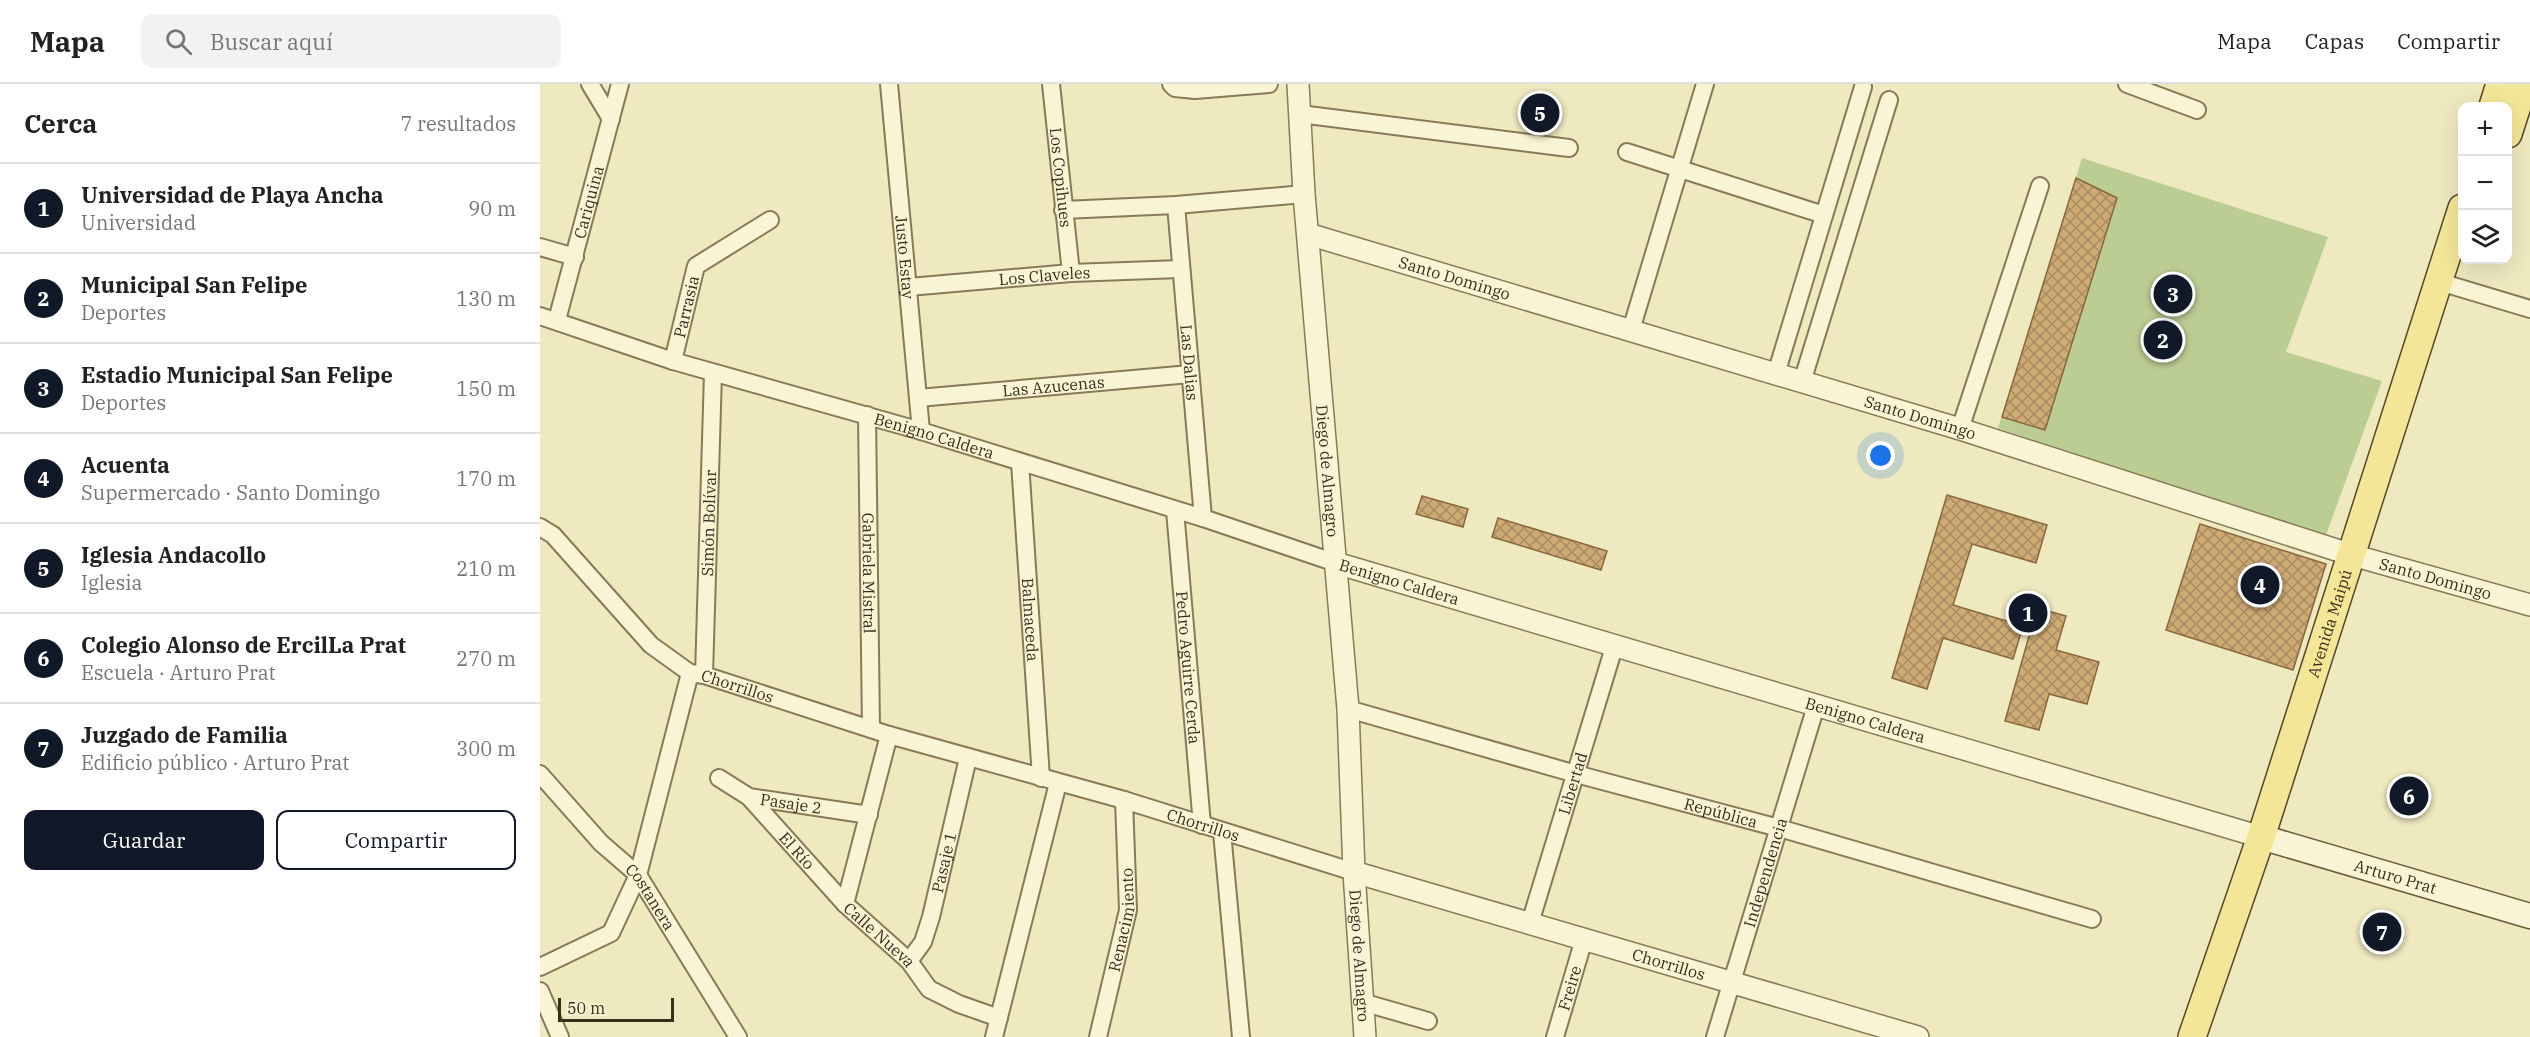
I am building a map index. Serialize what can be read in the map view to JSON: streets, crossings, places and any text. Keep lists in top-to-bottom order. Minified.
{"streets":{"main road":["Avenida Maipú","Arturo Prat"],"street":["Los Copihues","Cariquina","Justo Estay","Los Claveles","Santo Domingo","Parrasia","Las Dalias","Las Azucenas","Benigno Caldera","Diego de Almagro","Simón Bolívar","Gabriela Mistral","Balmaceda","Pedro Aguirre Cerda","Chorrillos","Libertad","Pasaje 2","República","El Río","Pasaje 1","Independencia","Costanera","Renacimiento","Calle Nueva","Freire"]},"crossings":[["Los Copihues","Los Claveles"],["Cariquina","Benigno Caldera"],["Justo Estay","Los Claveles"],["Justo Estay","Las Azucenas"],["Justo Estay","Benigno Caldera"],["Los Claveles","Las Dalias"],["Santo Domingo","Diego de Almagro"],["Santo Domingo","Avenida Maipú"],["Parrasia","Benigno Caldera"],["Las Dalias","Las Azucenas"],["Las Dalias","Benigno Caldera"],["Benigno Caldera","Diego de Almagro"],["Benigno Caldera","Simón Bolívar"],["Benigno Caldera","Gabriela Mistral"],["Benigno Caldera","Balmaceda"],["Benigno Caldera","Avenida Maipú"],["Benigno Caldera","Pedro Aguirre Cerda"],["Benigno Caldera","Libertad"],["Benigno Caldera","Independencia"],["Benigno Caldera","Arturo Prat"],["Diego de Almagro","Chorrillos"],["Diego de Almagro","República"],["Simón Bolívar","Chorrillos"],["Simón Bolívar","Costanera"],["Gabriela Mistral","Chorrillos"],["Balmaceda","Chorrillos"],["Avenida Maipú","Arturo Prat"],["Pedro Aguirre Cerda","Chorrillos"],["Chorrillos","Libertad"],["Chorrillos","Pasaje 1"],["Chorrillos","Independencia"],["Chorrillos","Renacimiento"],["Chorrillos","Calle Nueva"],["Chorrillos","Freire"],["Libertad","República"],["Pasaje 2","El Río"],["Pasaje 2","Calle Nueva"],["República","Independencia"],["El Río","Calle Nueva"],["Pasaje 1","Calle Nueva"]],"scale_bar":"50 m","page":{"header":"Mapa","search":"Buscar aquí","nav":["Mapa","Capas","Compartir"],"heading":["Cerca","7 resultados"],"pins":["5","3","2","4","1","6","7"],"map_buttons":["+","−"],"list":[{"mark":"1","name":"Universidad de Playa Ancha","note":"Universidad","value":"90 m"},{"mark":"2","name":"Municipal San Felipe","note":"Deportes","value":"130 m"},{"mark":"3","name":"Estadio Municipal San Felipe","note":"Deportes","value":"150 m"},{"mark":"4","name":"Acuenta","note":"Supermercado · Santo Domingo","value":"170 m"},{"mark":"5","name":"Iglesia Andacollo","note":"Iglesia","value":"210 m"},{"mark":"6","name":"Colegio Alonso de ErcilLa Prat","note":"Escuela · Arturo Prat","value":"270 m"},{"mark":"7","name":"Juzgado de Familia","note":"Edificio público · Arturo Prat","value":"300 m"}],"buttons":["Guardar","Compartir"],"scale":"50 m"}}
